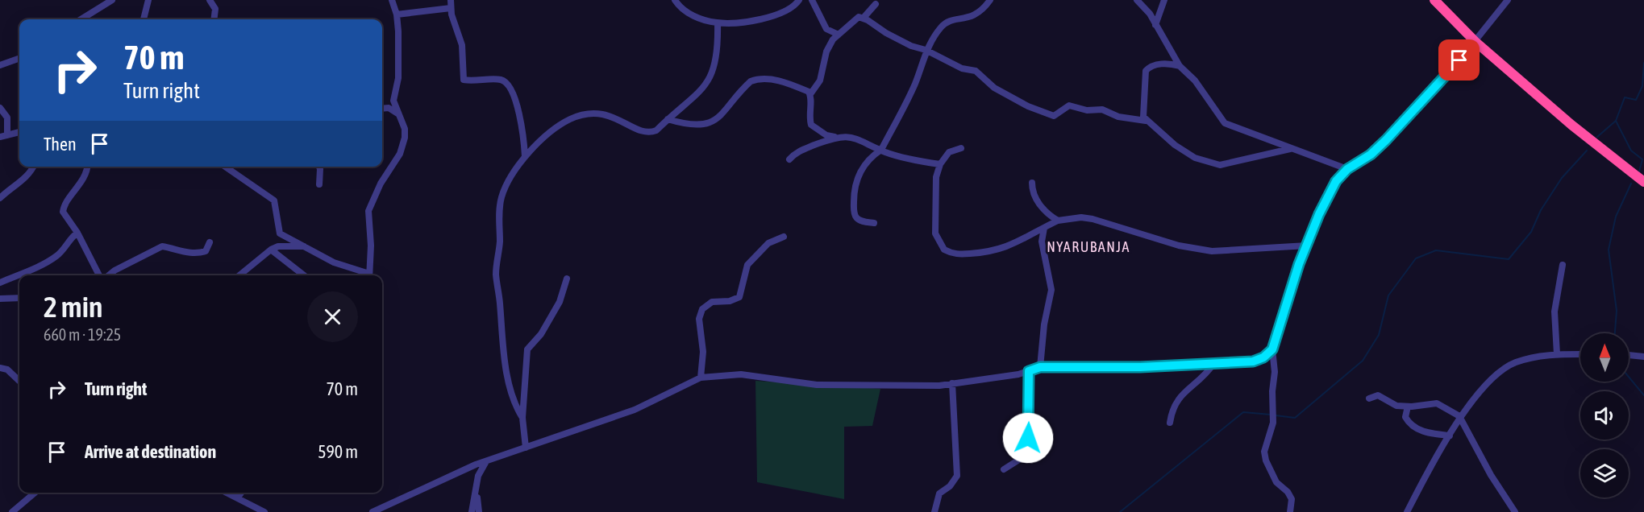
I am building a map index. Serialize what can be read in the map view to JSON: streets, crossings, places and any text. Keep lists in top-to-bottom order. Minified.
{"districts":["NYARUBANJA"],"north":"top","page":{"turn":["70 m","Turn right"],"then":"Then","heading":["2 min","660 m · 19:25"],"list":[{"name":"Turn right","value":"70 m"},{"name":"Arrive at destination","value":"590 m"}]}}
